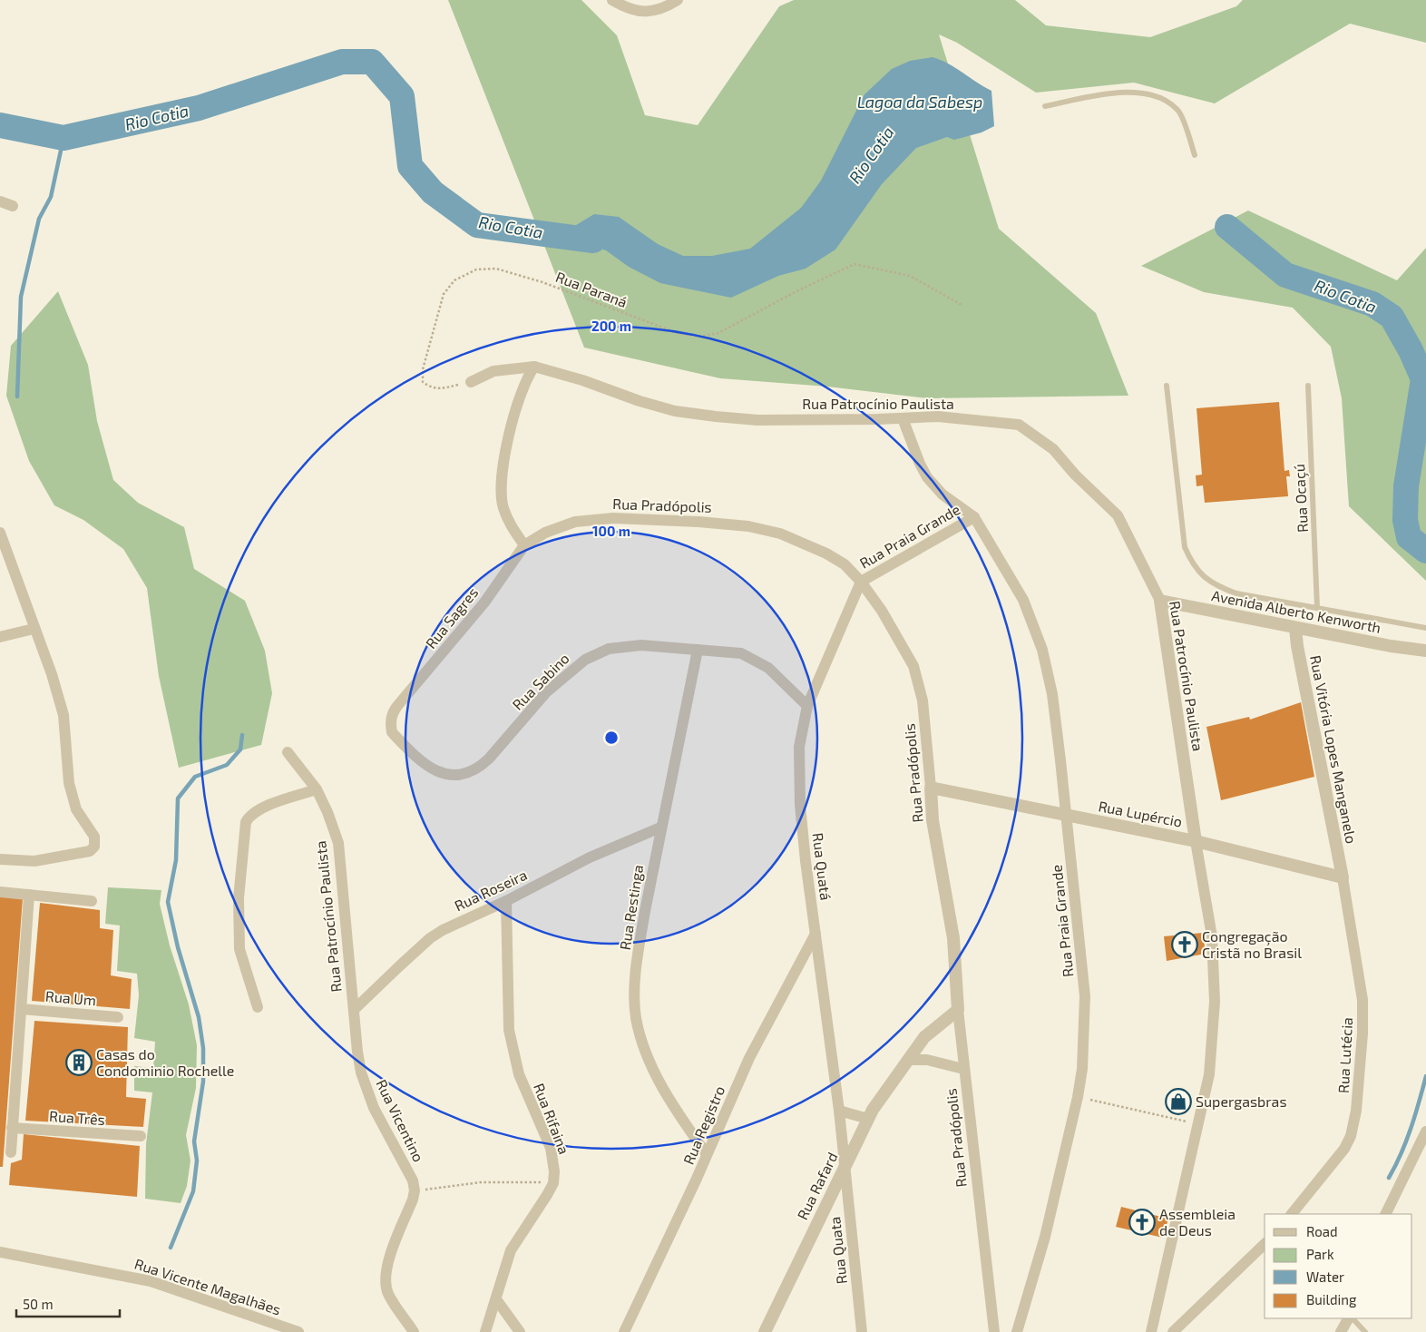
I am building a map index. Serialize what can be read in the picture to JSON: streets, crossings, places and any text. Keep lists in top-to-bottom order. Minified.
{"streets":{"street":["Rua Patrocínio Paulista","Rua Pradópolis","Rua Praia Grande","Avenida Alberto Kenworth","Rua Sagres","Rua Sabino","Rua Vitória Lopes Manganelo","Rua Lupércio","Rua Quatá","Rua Roseira","Rua Restinga","Rua Um","Rua Lutécia","Rua Três","Rua Rifaina","Rua Vicentino","Rua Registro","Rua Rafard","Rua Quata","Rua Vicente Magalhães"],"lane":["Rua Ocaçú"],"path":["Rua Paraná"]},"crossings":[["Rua Patrocínio Paulista","Rua Praia Grande"],["Rua Patrocínio Paulista","Avenida Alberto Kenworth"],["Rua Patrocínio Paulista","Rua Lupércio"],["Rua Patrocínio Paulista","Rua Roseira"],["Rua Patrocínio Paulista","Rua Vicentino"],["Rua Pradópolis","Rua Praia Grande"],["Rua Pradópolis","Rua Sagres"],["Rua Pradópolis","Rua Lupércio"],["Rua Pradópolis","Rua Quatá"],["Rua Pradópolis","Rua Rafard"],["Rua Praia Grande","Rua Lupércio"],["Rua Praia Grande","Rua Quatá"],["Avenida Alberto Kenworth","Rua Vitória Lopes Manganelo"],["Rua Sagres","Rua Sabino"],["Rua Sabino","Rua Quatá"],["Rua Sabino","Rua Restinga"],["Rua Vitória Lopes Manganelo","Rua Lupércio"],["Rua Vitória Lopes Manganelo","Rua Lutécia"],["Rua Lupércio","Rua Lutécia"],["Rua Quatá","Rua Registro"],["Rua Quatá","Rua Rafard"],["Rua Quatá","Rua Quata"],["Rua Roseira","Rua Restinga"],["Rua Roseira","Rua Rifaina"],["Rua Roseira","Rua Vicentino"],["Rua Restinga","Rua Registro"],["Rua Rafard","Rua Quata"]],"water":["Lagoa da Sabesp","Rio Cotia"],"places":{"church":["Congregação Cristã no Brasil","Assembleia de Deus"],"building":["Casas do Condominio Rochelle"],"shop":["Supergasbras"]},"legend":["Road","Park","Water","Building"],"scale_bar":"50 m","rings":["200 m","100 m"]}
